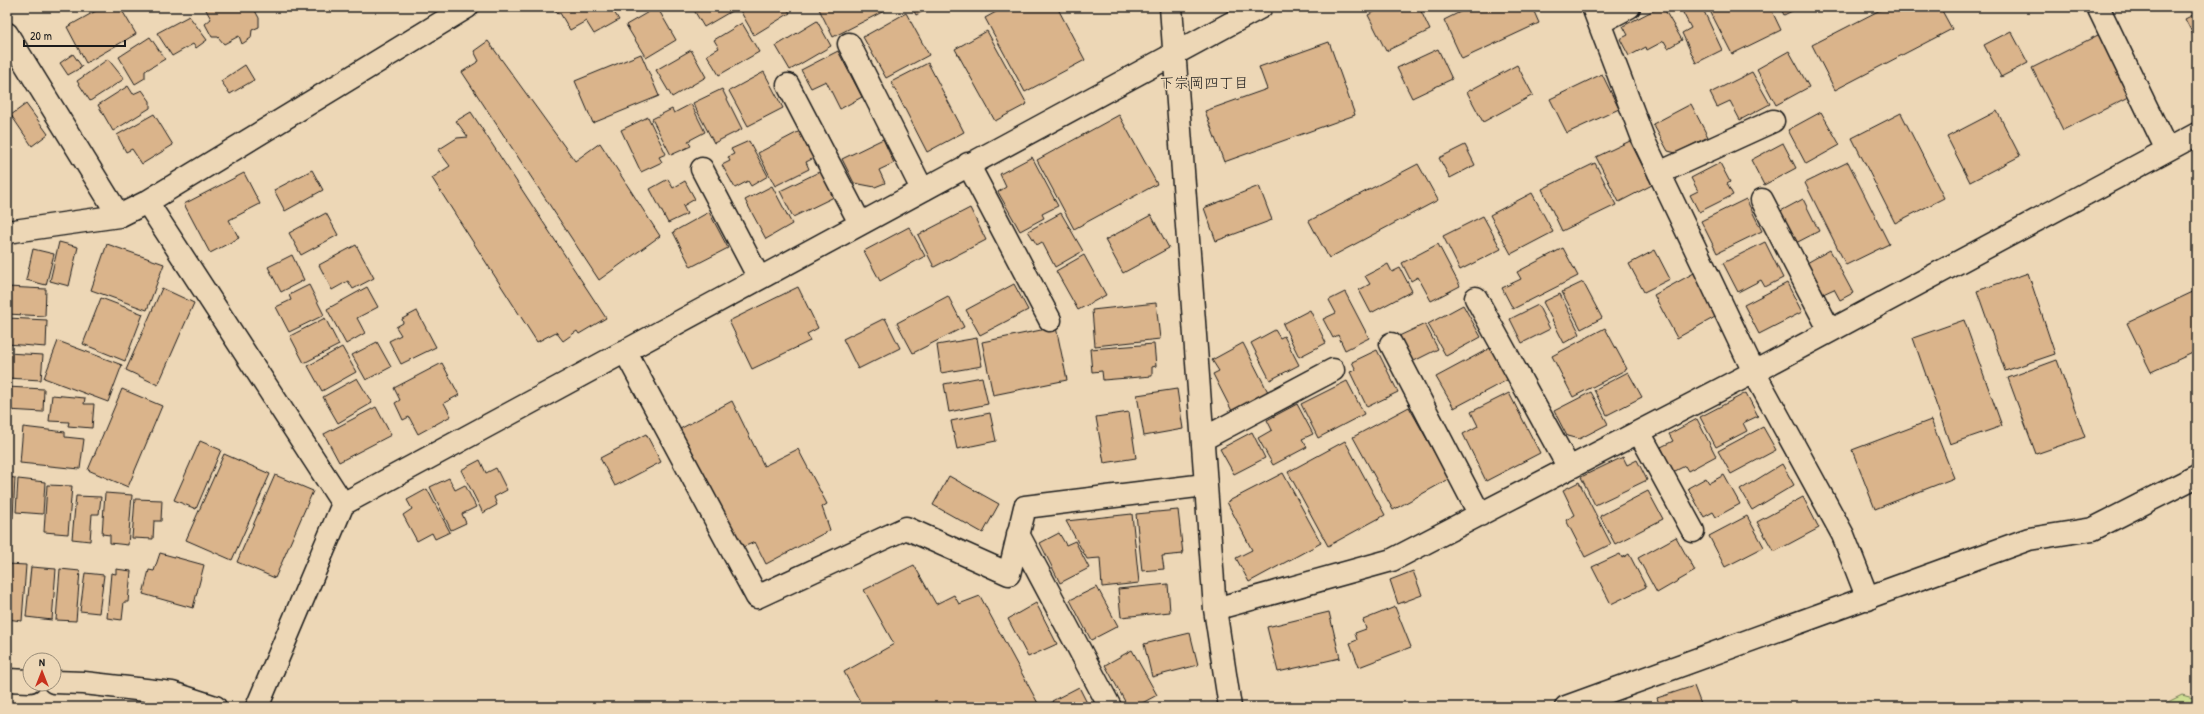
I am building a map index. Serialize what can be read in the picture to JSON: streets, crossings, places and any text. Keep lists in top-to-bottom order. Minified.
{"districts":["下宗岡四丁目"],"scale_bar":"20 m","north":"top"}
